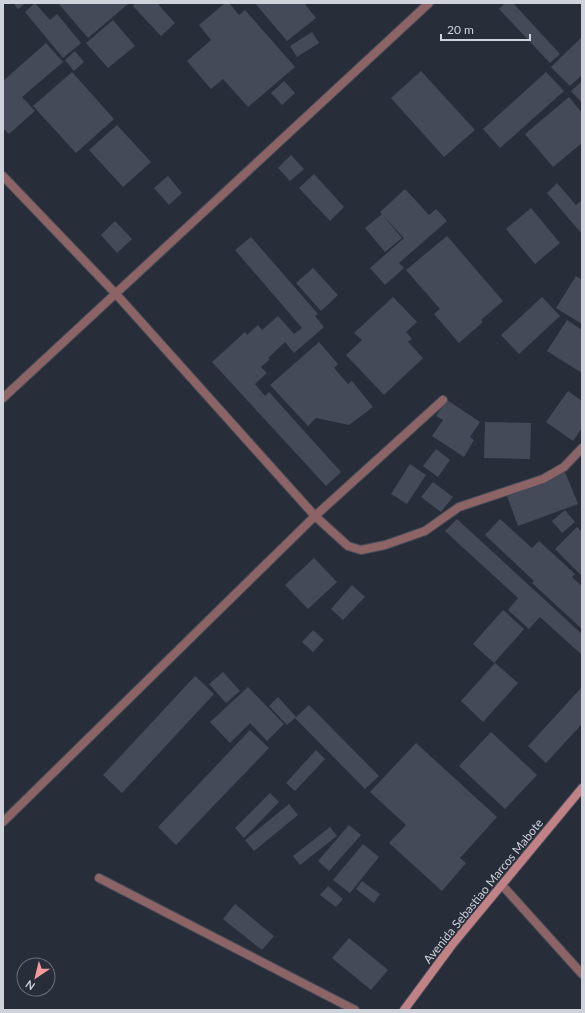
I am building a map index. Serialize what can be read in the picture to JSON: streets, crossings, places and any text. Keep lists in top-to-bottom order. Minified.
{"streets":{"main road":["Avenida Sebastiao Marcos Mabote"]},"scale_bar":"20 m","north":"bottom left"}
